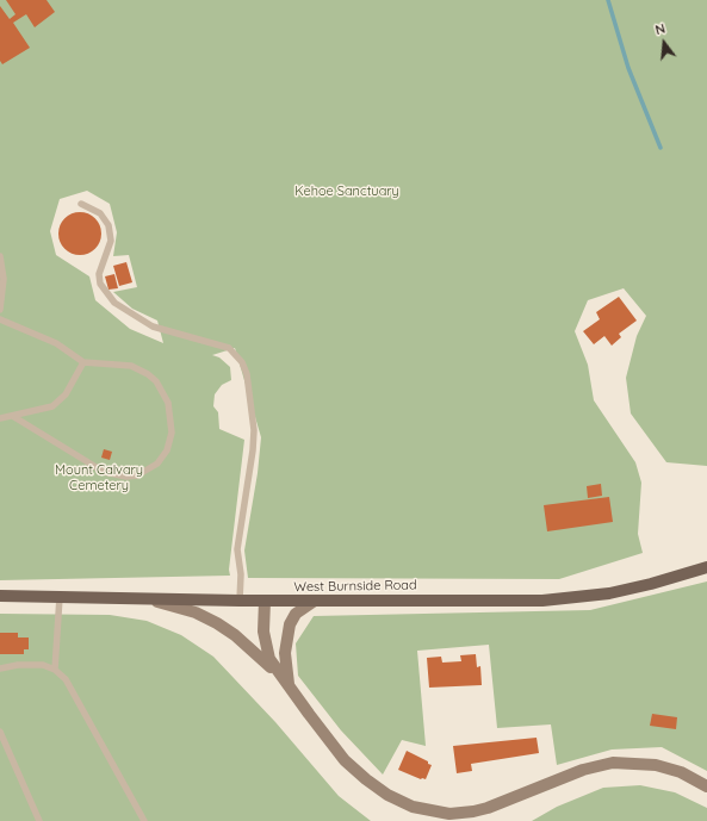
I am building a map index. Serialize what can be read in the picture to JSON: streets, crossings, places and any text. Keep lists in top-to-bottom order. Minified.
{"streets":{"main road":["West Burnside Road"]},"parks":["Kehoe Sanctuary","Mount Calvary Cemetery"],"north":"top"}
